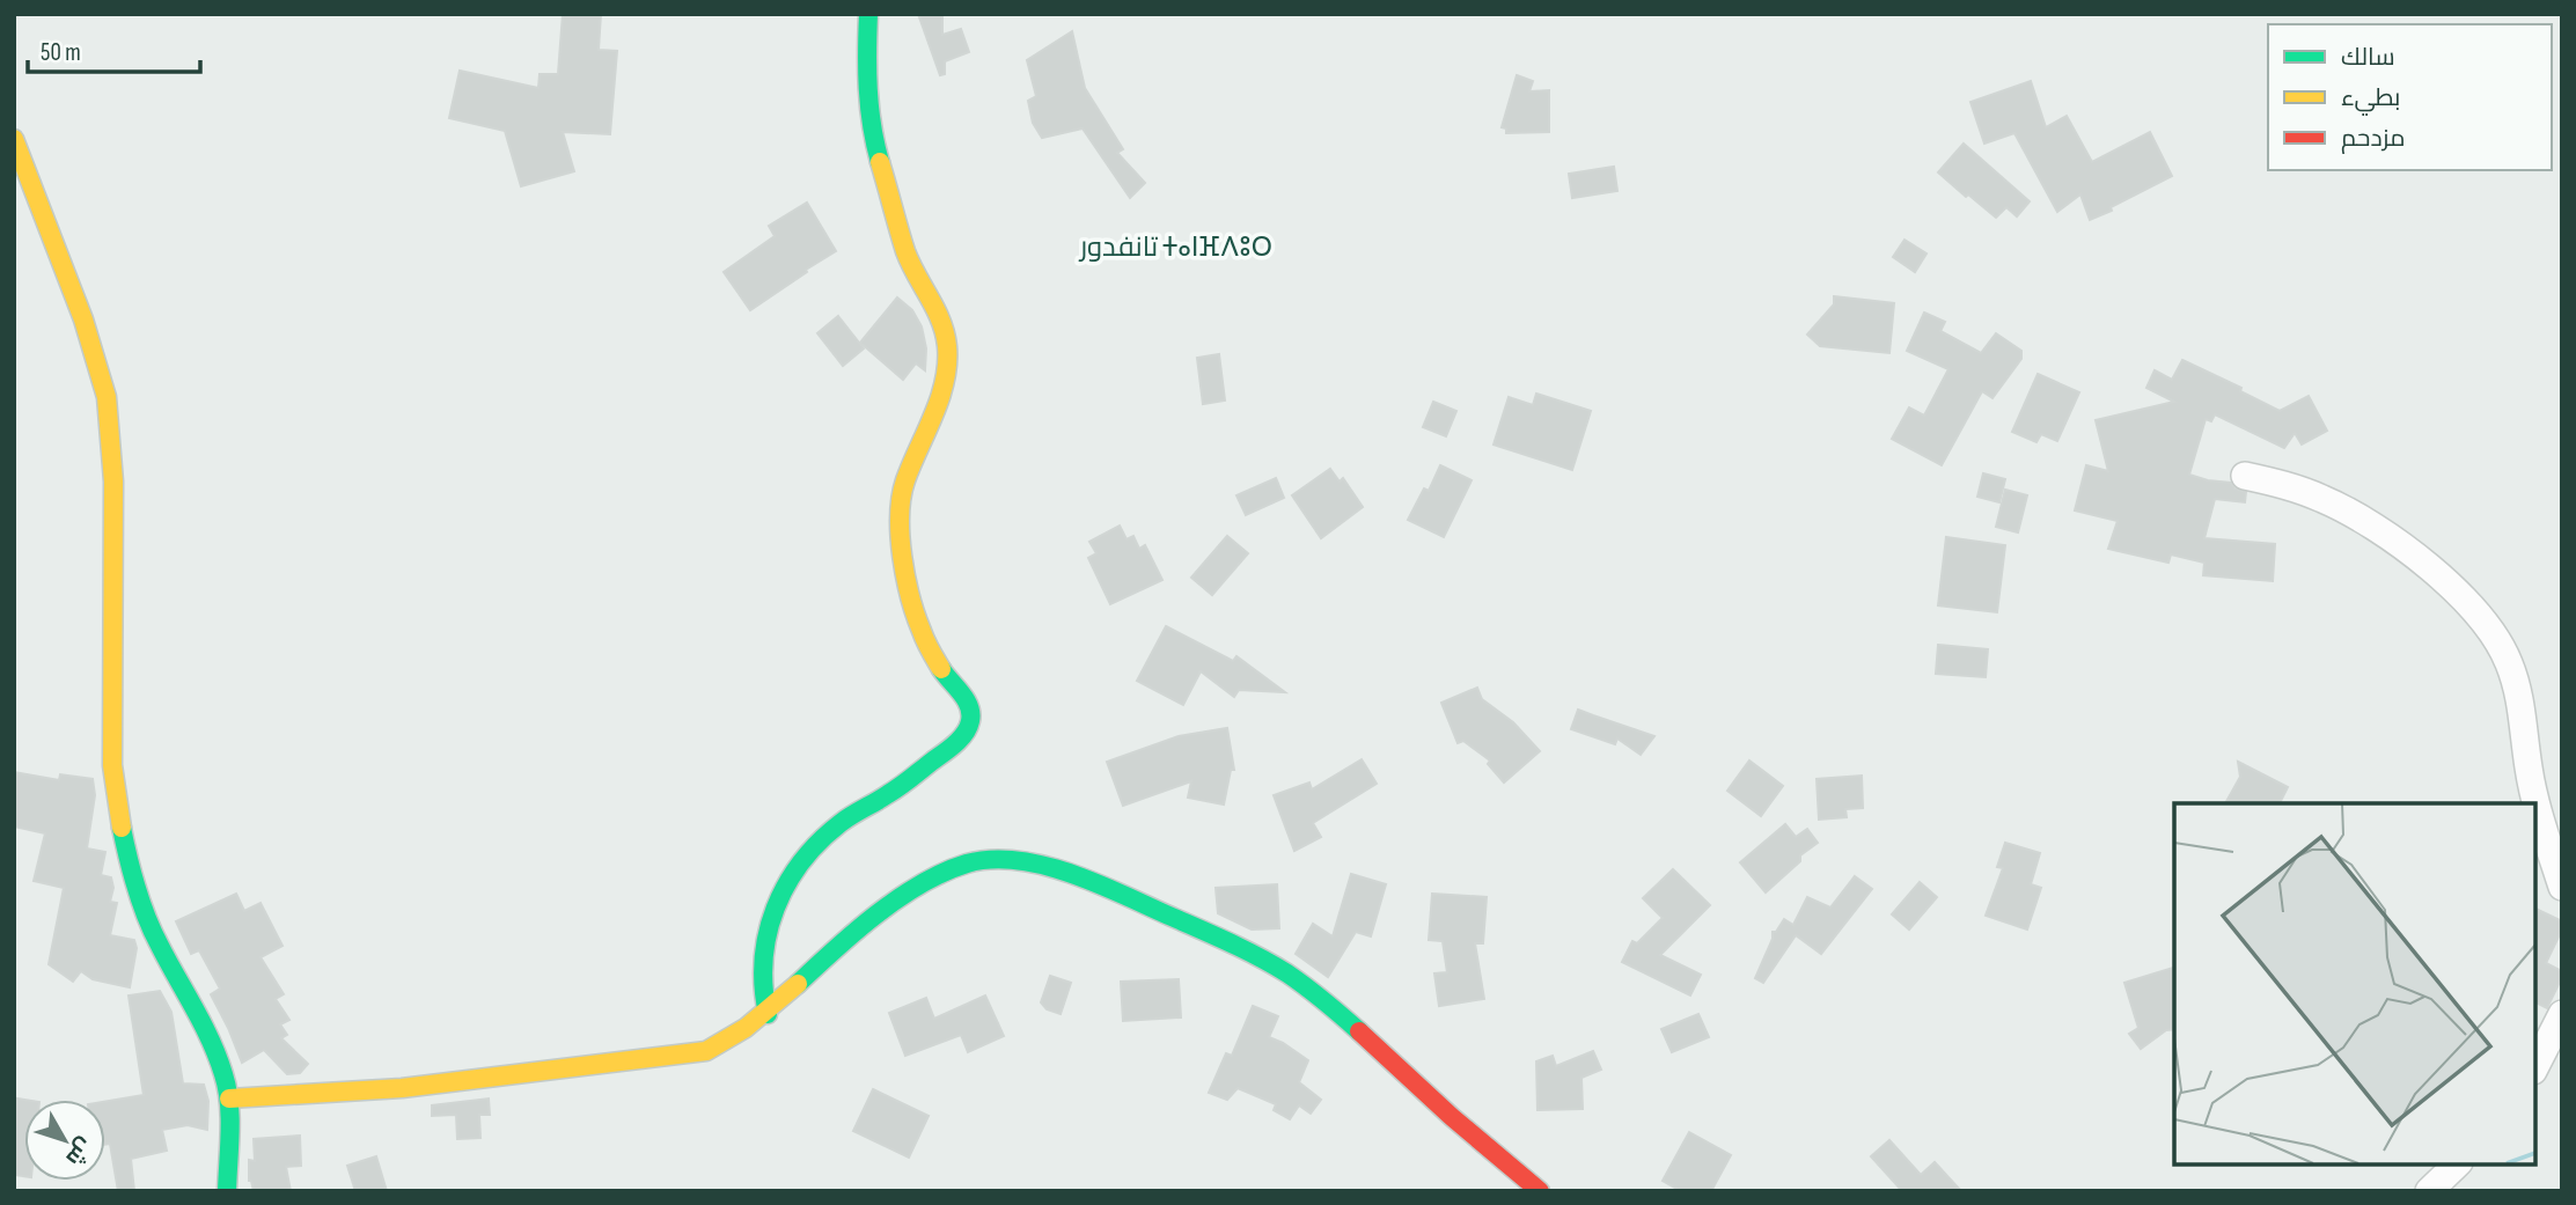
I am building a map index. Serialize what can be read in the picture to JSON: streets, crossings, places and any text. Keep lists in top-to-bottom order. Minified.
{"districts":["تانفدور ⵜⴰⵏⴼⴷⵓⵔ"],"legend":["سالك","بطيء","مزدحم"],"scale_bar":"50 m","north":"bottom right"}
